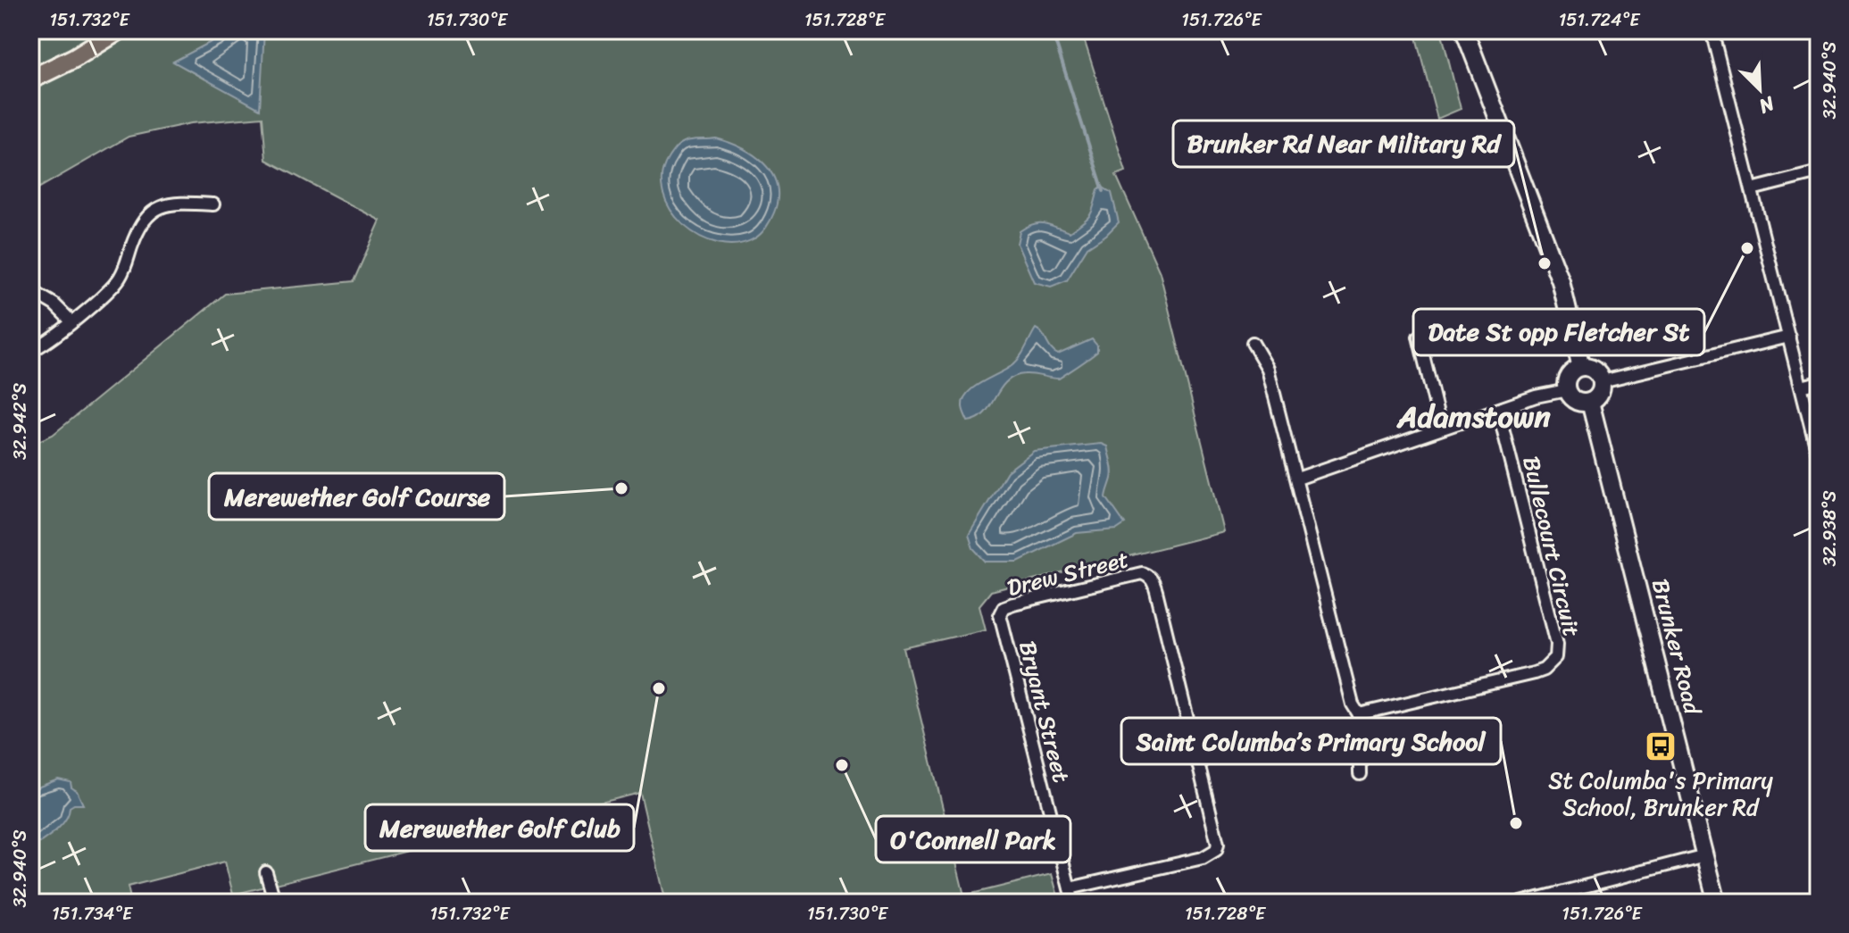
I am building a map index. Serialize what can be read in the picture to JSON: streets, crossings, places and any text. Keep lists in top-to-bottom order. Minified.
{"streets":{"main road":["Brunker Road"],"street":["Bullecourt Circuit","Drew Street","Bryant Street"]},"crossings":[["Drew Street","Bryant Street"]],"districts":["Adamstown"],"places":{"other":["Date St opp Fletcher St","Brunker Rd Near Military Rd","Merewether Golf Course","Merewether Golf Club","O'Connell Park","Saint Columba’s Primary School"],"bus stop":["St Columba's Primary School, Brunker Rd"]},"north":"bottom right","coordinates":["151.732°E","151.730°E","151.728°E","151.726°E","151.724°E","32.940°S","32.942°S","32.938°S","151.734°E"]}
